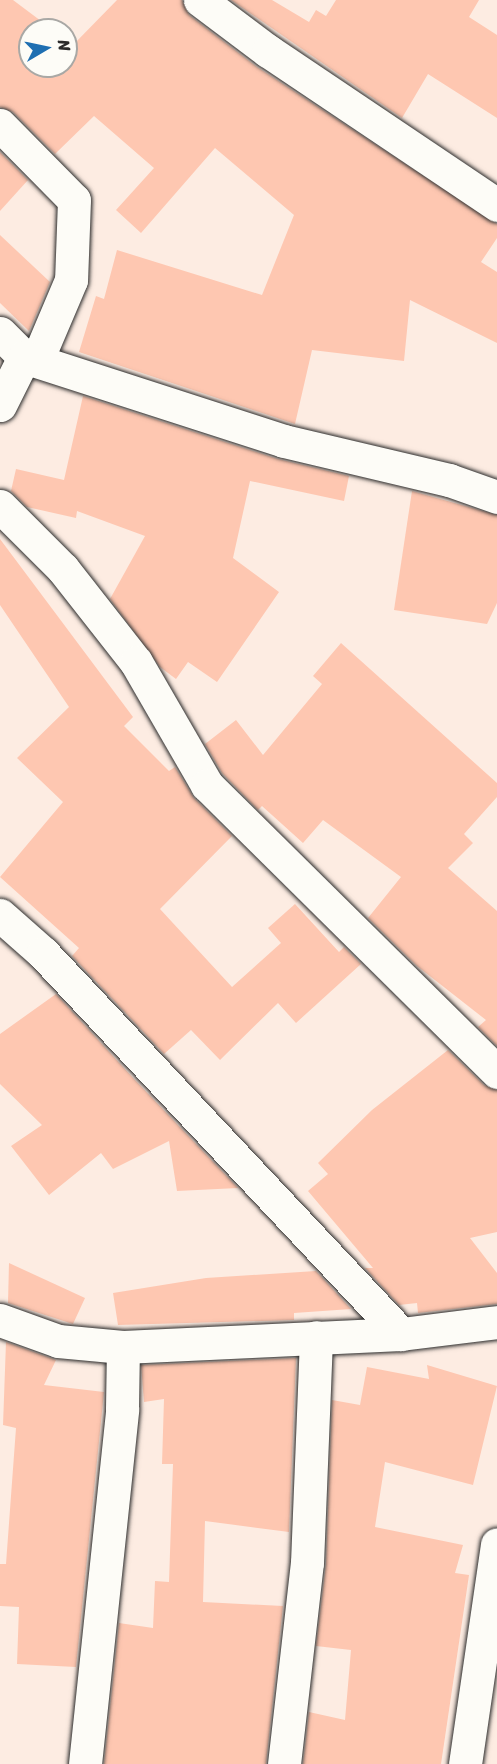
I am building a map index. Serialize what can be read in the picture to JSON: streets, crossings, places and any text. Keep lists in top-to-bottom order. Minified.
{"north":"right"}
